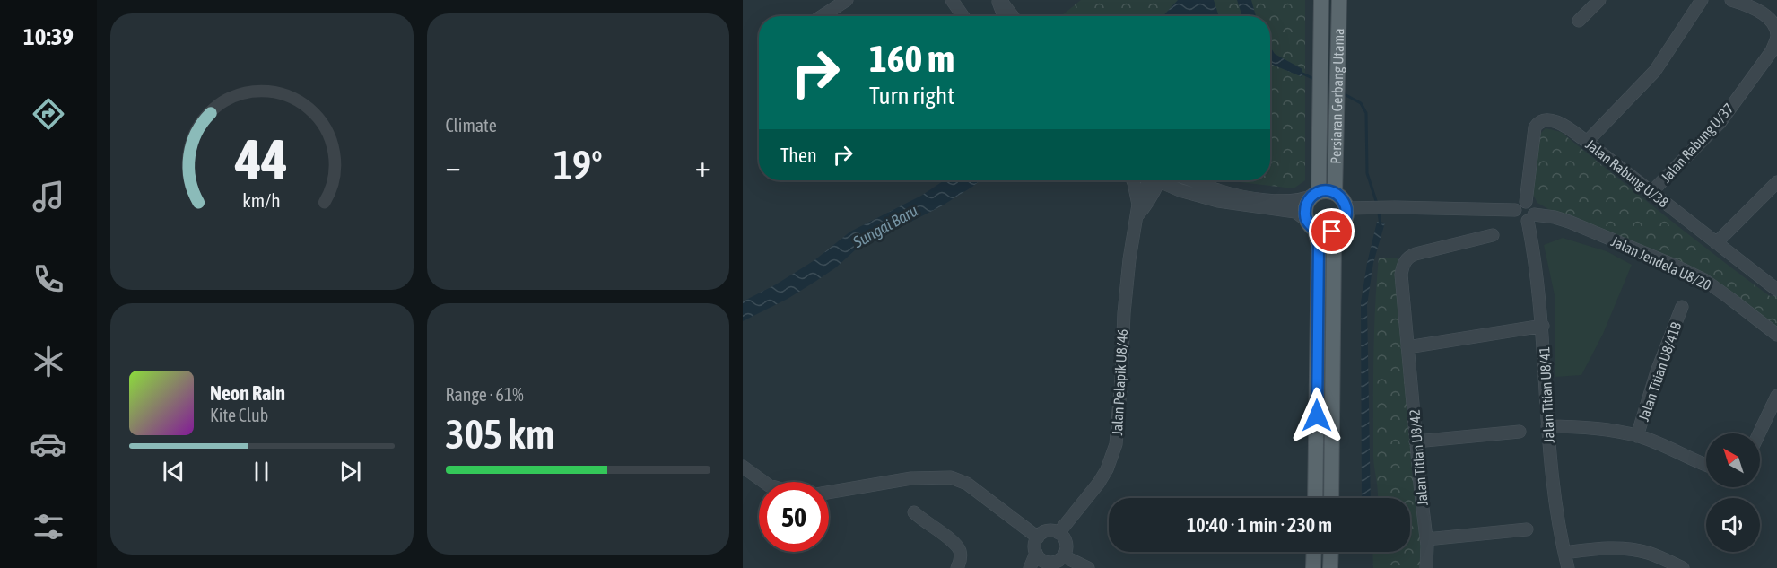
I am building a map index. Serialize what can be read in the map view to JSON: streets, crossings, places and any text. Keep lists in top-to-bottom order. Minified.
{"streets":{"main road":["Persiaran Gerbang Utama"],"street":["Jalan Rabung U/37","Jalan Rabung U/38","Jalan Jendela U8/20","Jalan Titian U8/41B","Jalan Pelapik U8/46","Jalan Titian U8/41","Jalan Titian U8/42"]},"crossings":[["Jalan Rabung U/37","Jalan Rabung U/38"],["Jalan Rabung U/38","Jalan Jendela U8/20"],["Jalan Rabung U/38","Jalan Titian U8/41"],["Jalan Jendela U8/20","Jalan Titian U8/41"]],"water":["Sungai Baru"],"north":"top left","page":{"tabs":"10:39","tile":["Climate",["Range · 61%","305 km"]],"turn":["160 m","Turn right"],"then":"Then","heat":["−","19°","+"],"song":["Neon Rain","Kite Club"],"limit":"50","trip":"10:40 · 1 min · 230 m","gauge":["44","km/h"]}}
